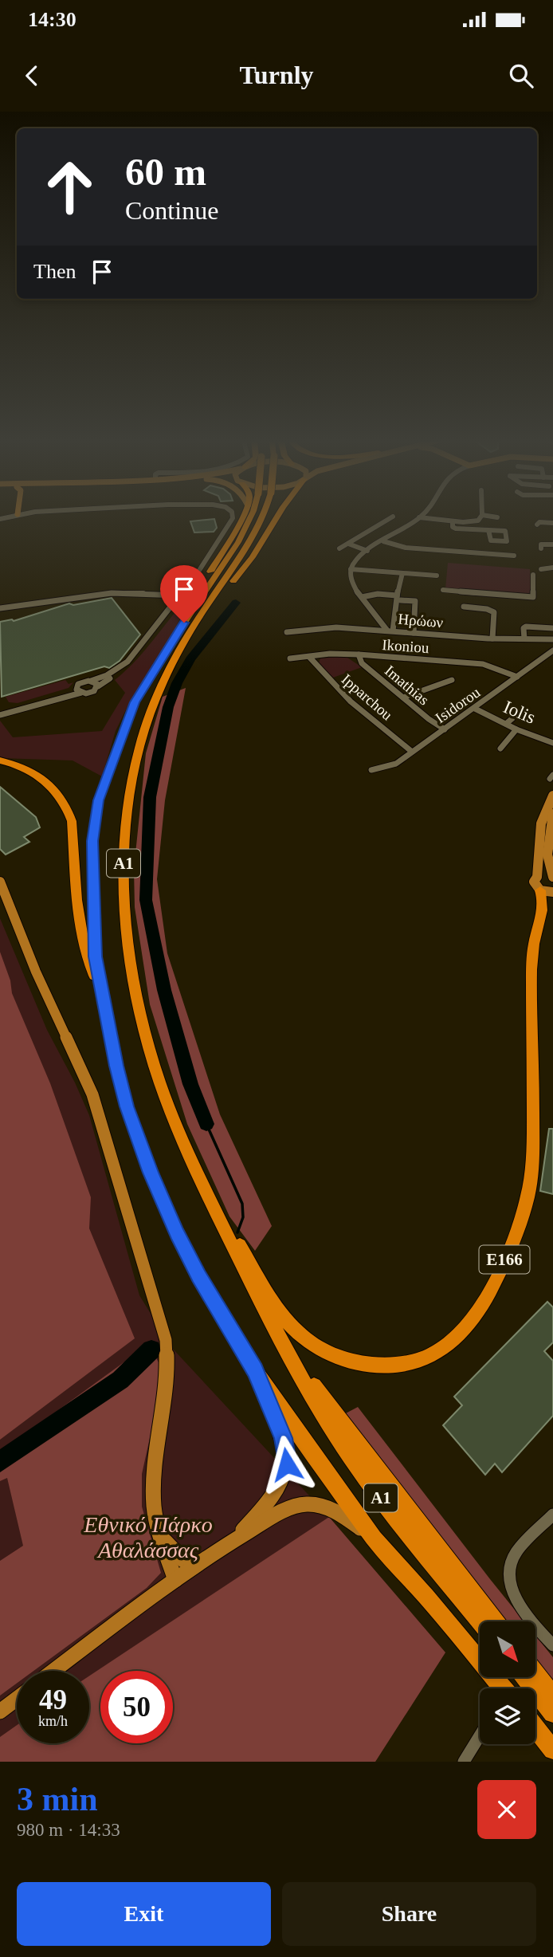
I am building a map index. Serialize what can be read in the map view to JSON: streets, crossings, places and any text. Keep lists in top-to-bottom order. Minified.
{"streets":{"highway":["A1","E166"],"street":["Ηρώων","Ikoniou","Imathias","Ipparchou","Isidorou","Iolis"]},"crossings":[["Ikoniou","Imathias"],["Ikoniou","Ipparchou"],["Ikoniou","Isidorou"],["Imathias","Isidorou"],["Ipparchou","Isidorou"],["Isidorou","Iolis"],["A1","E166"]],"parks":["Εθνικό Πάρκο Αθαλάσσας"],"north":"bottom right","page":{"status":"14:30","header":"Turnly","turn":["60 m","Continue"],"then":"Then","speed":"49 km/h","limit":"50","heading":["3 min","980 m · 14:33"],"buttons":["Exit","Share"]}}
